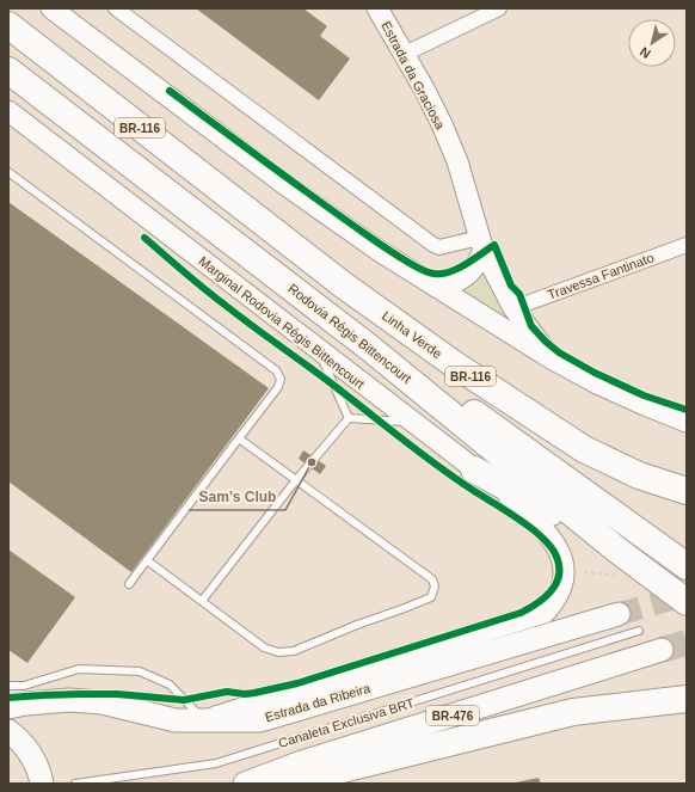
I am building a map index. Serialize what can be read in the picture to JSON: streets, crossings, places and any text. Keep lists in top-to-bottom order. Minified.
{"streets":{"highway":["BR-116","Rodovia Régis Bittencourt","Linha Verde"],"main road":["Estrada da Graciosa","Marginal Rodovia Régis Bittencourt","Estrada da Ribeira","BR-476"],"street":["Travessa Fantinato"],"lane":["Canaleta Exclusiva BRT"]},"crossings":[["Estrada da Graciosa","Travessa Fantinato"],["BR-116","Rodovia Régis Bittencourt"],["Marginal Rodovia Régis Bittencourt","Estrada da Ribeira"]],"places":["Sam's Club"],"north":"bottom left"}
